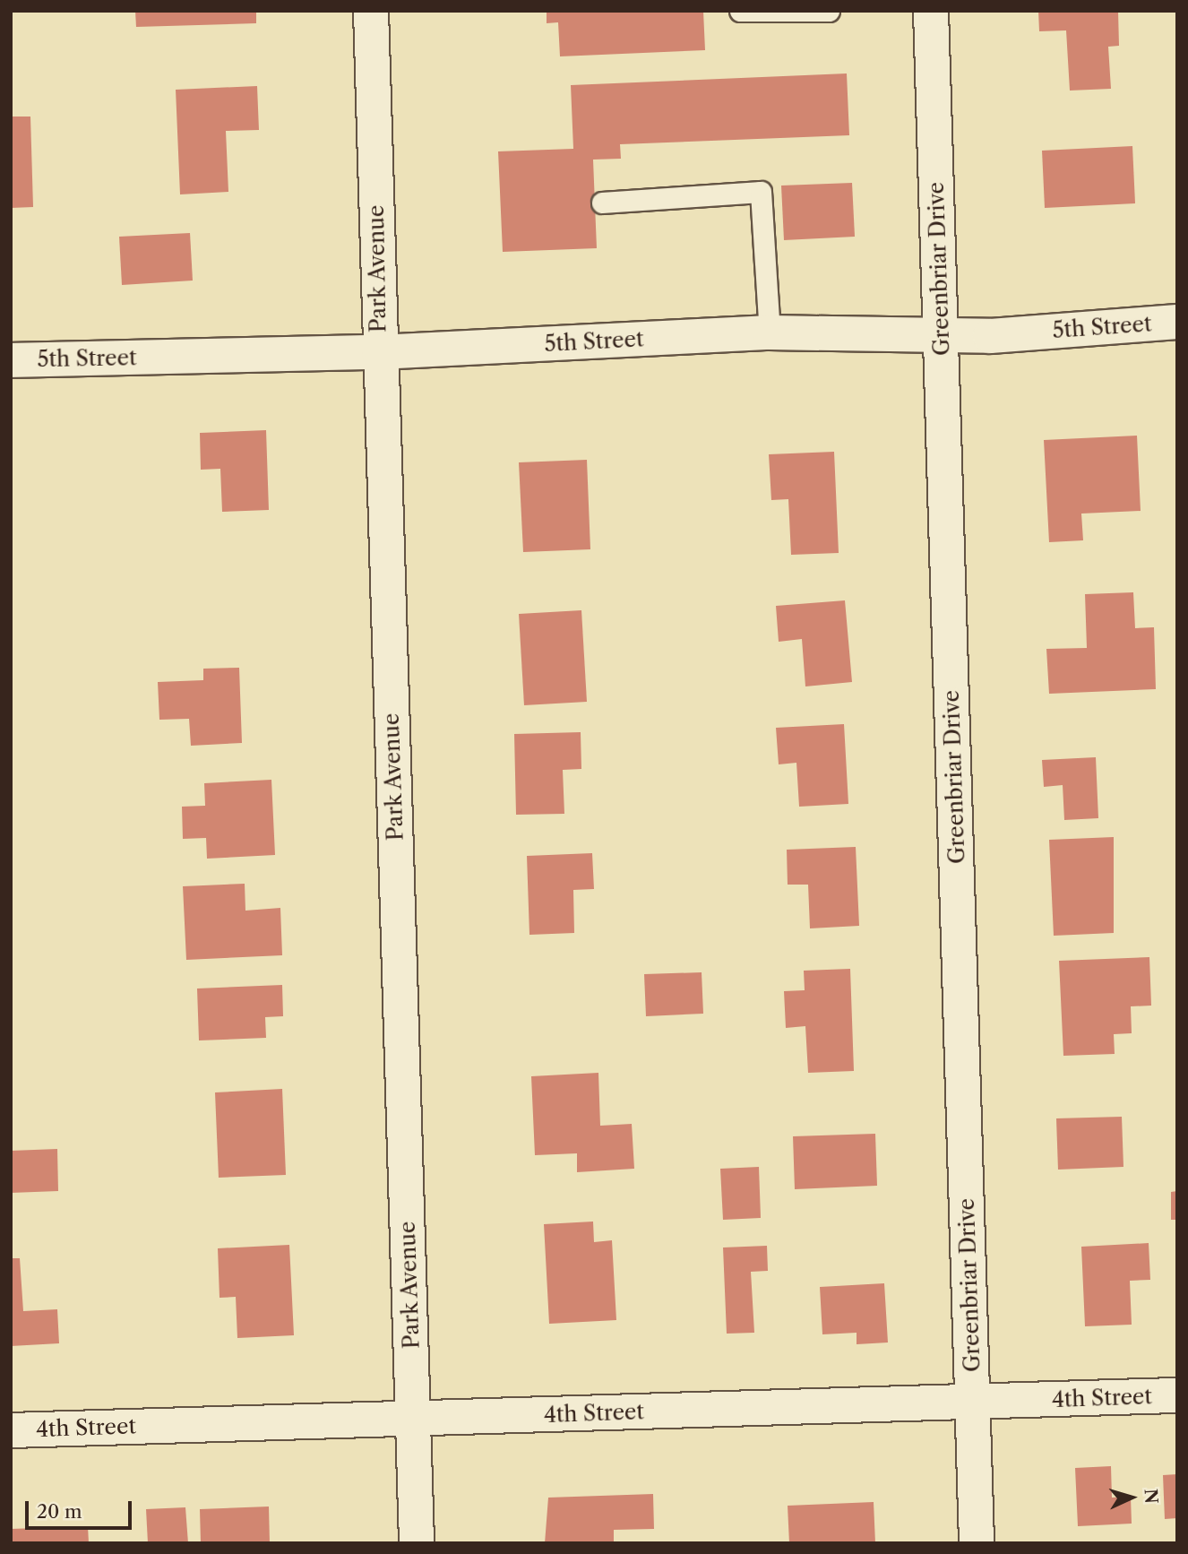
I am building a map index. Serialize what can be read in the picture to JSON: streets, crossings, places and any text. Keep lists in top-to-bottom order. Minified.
{"streets":{"street":["Park Avenue","Greenbriar Drive","5th Street","4th Street"]},"crossings":[["Park Avenue","5th Street"],["Park Avenue","4th Street"],["Greenbriar Drive","5th Street"],["Greenbriar Drive","4th Street"]],"scale_bar":"20 m","north":"right"}
